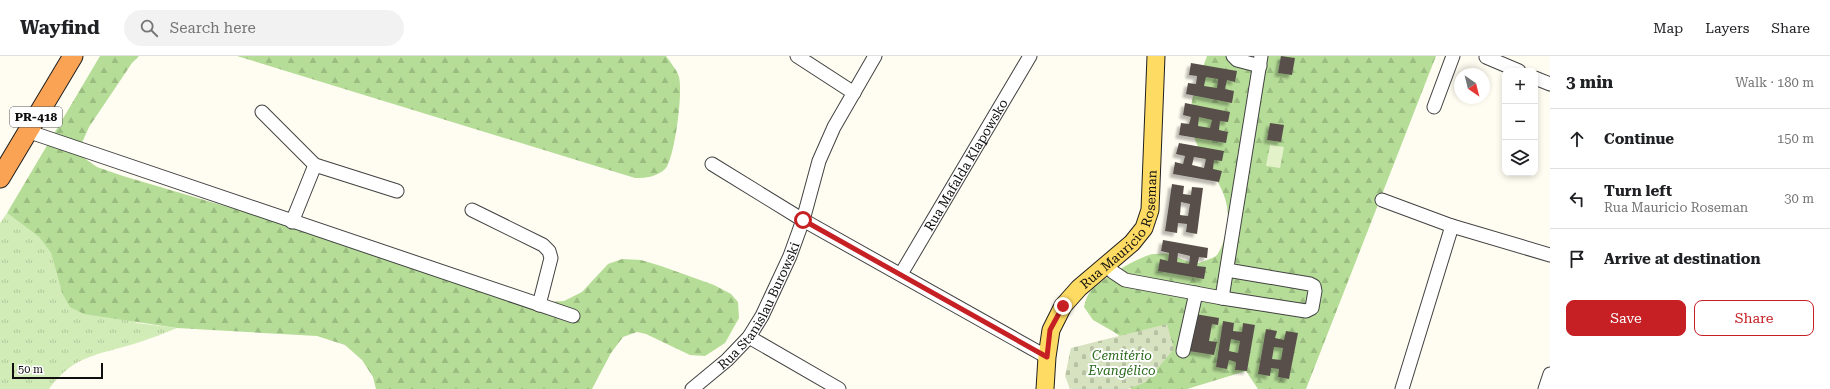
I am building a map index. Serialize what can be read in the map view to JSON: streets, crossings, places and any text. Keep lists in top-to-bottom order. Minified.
{"streets":{"highway":["PR-418"],"main road":["Rua Mauricio Roseman"],"street":["Rua Mafalda Klapowsko","Rua Stanislau Burowski"]},"parks":["Cemitério Evangélico"],"scale_bar":"50 m","north":"bottom right","page":{"header":"Wayfind","search":"Search here","nav":["Map","Layers","Share"],"heading":["3 min","Walk · 180 m"],"map_buttons":["+","−"],"list":[["Continue","150 m"],["Turn left","Rua Mauricio Roseman","30 m"],"Arrive at destination"],"buttons":["Save","Share"],"scale":"50 m"}}
